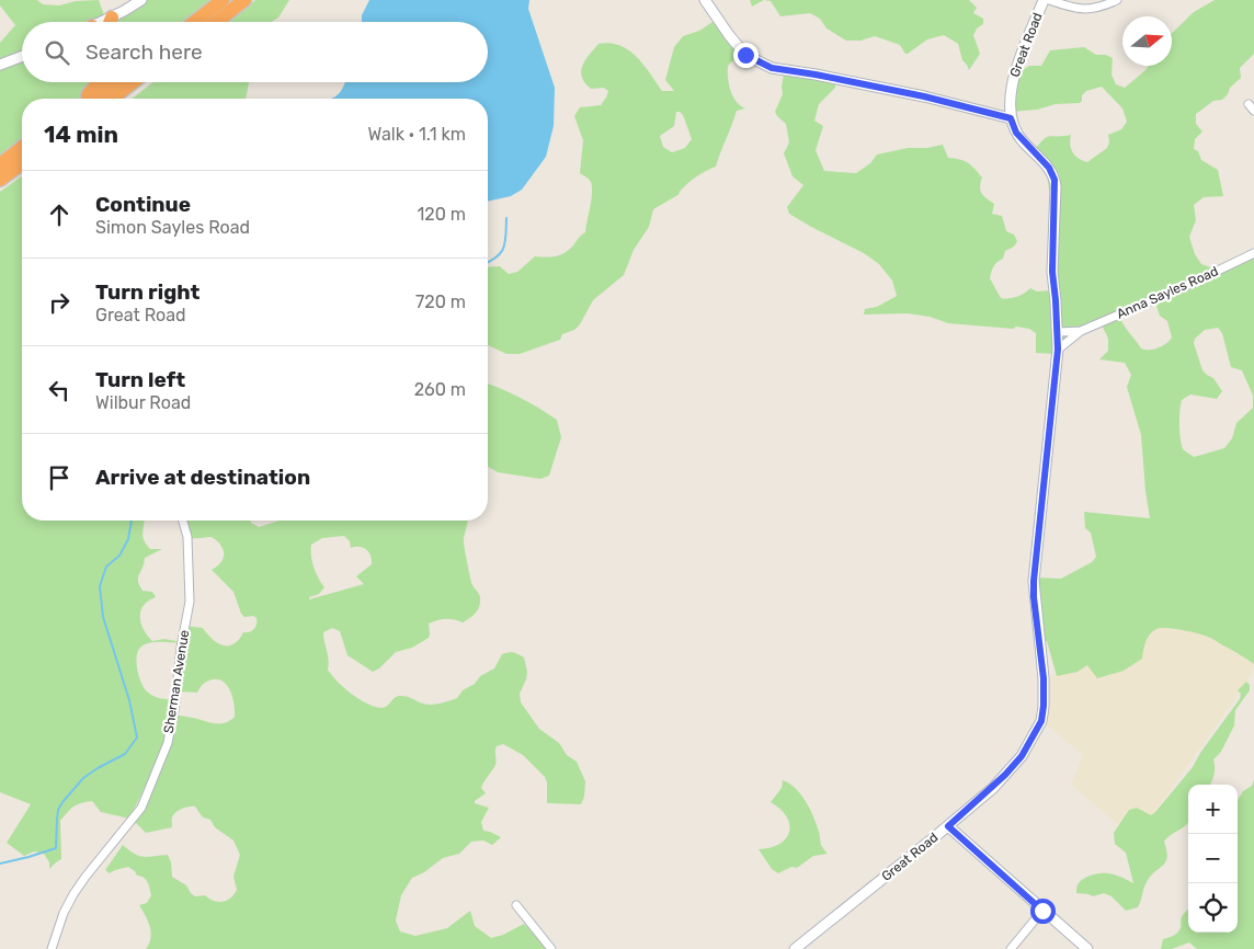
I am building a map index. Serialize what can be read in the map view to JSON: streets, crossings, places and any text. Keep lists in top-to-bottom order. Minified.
{"streets":{"street":["Great Road","Anna Sayles Road","Sherman Avenue"]},"crossings":[["Great Road","Anna Sayles Road"]],"north":"right","page":{"search":"Search here","heading":["14 min","Walk · 1.1 km"],"list":[["Continue","Simon Sayles Road","120 m"],["Turn right","Great Road","720 m"],["Turn left","Wilbur Road","260 m"],"Arrive at destination"],"map_buttons":["+","−"]}}
